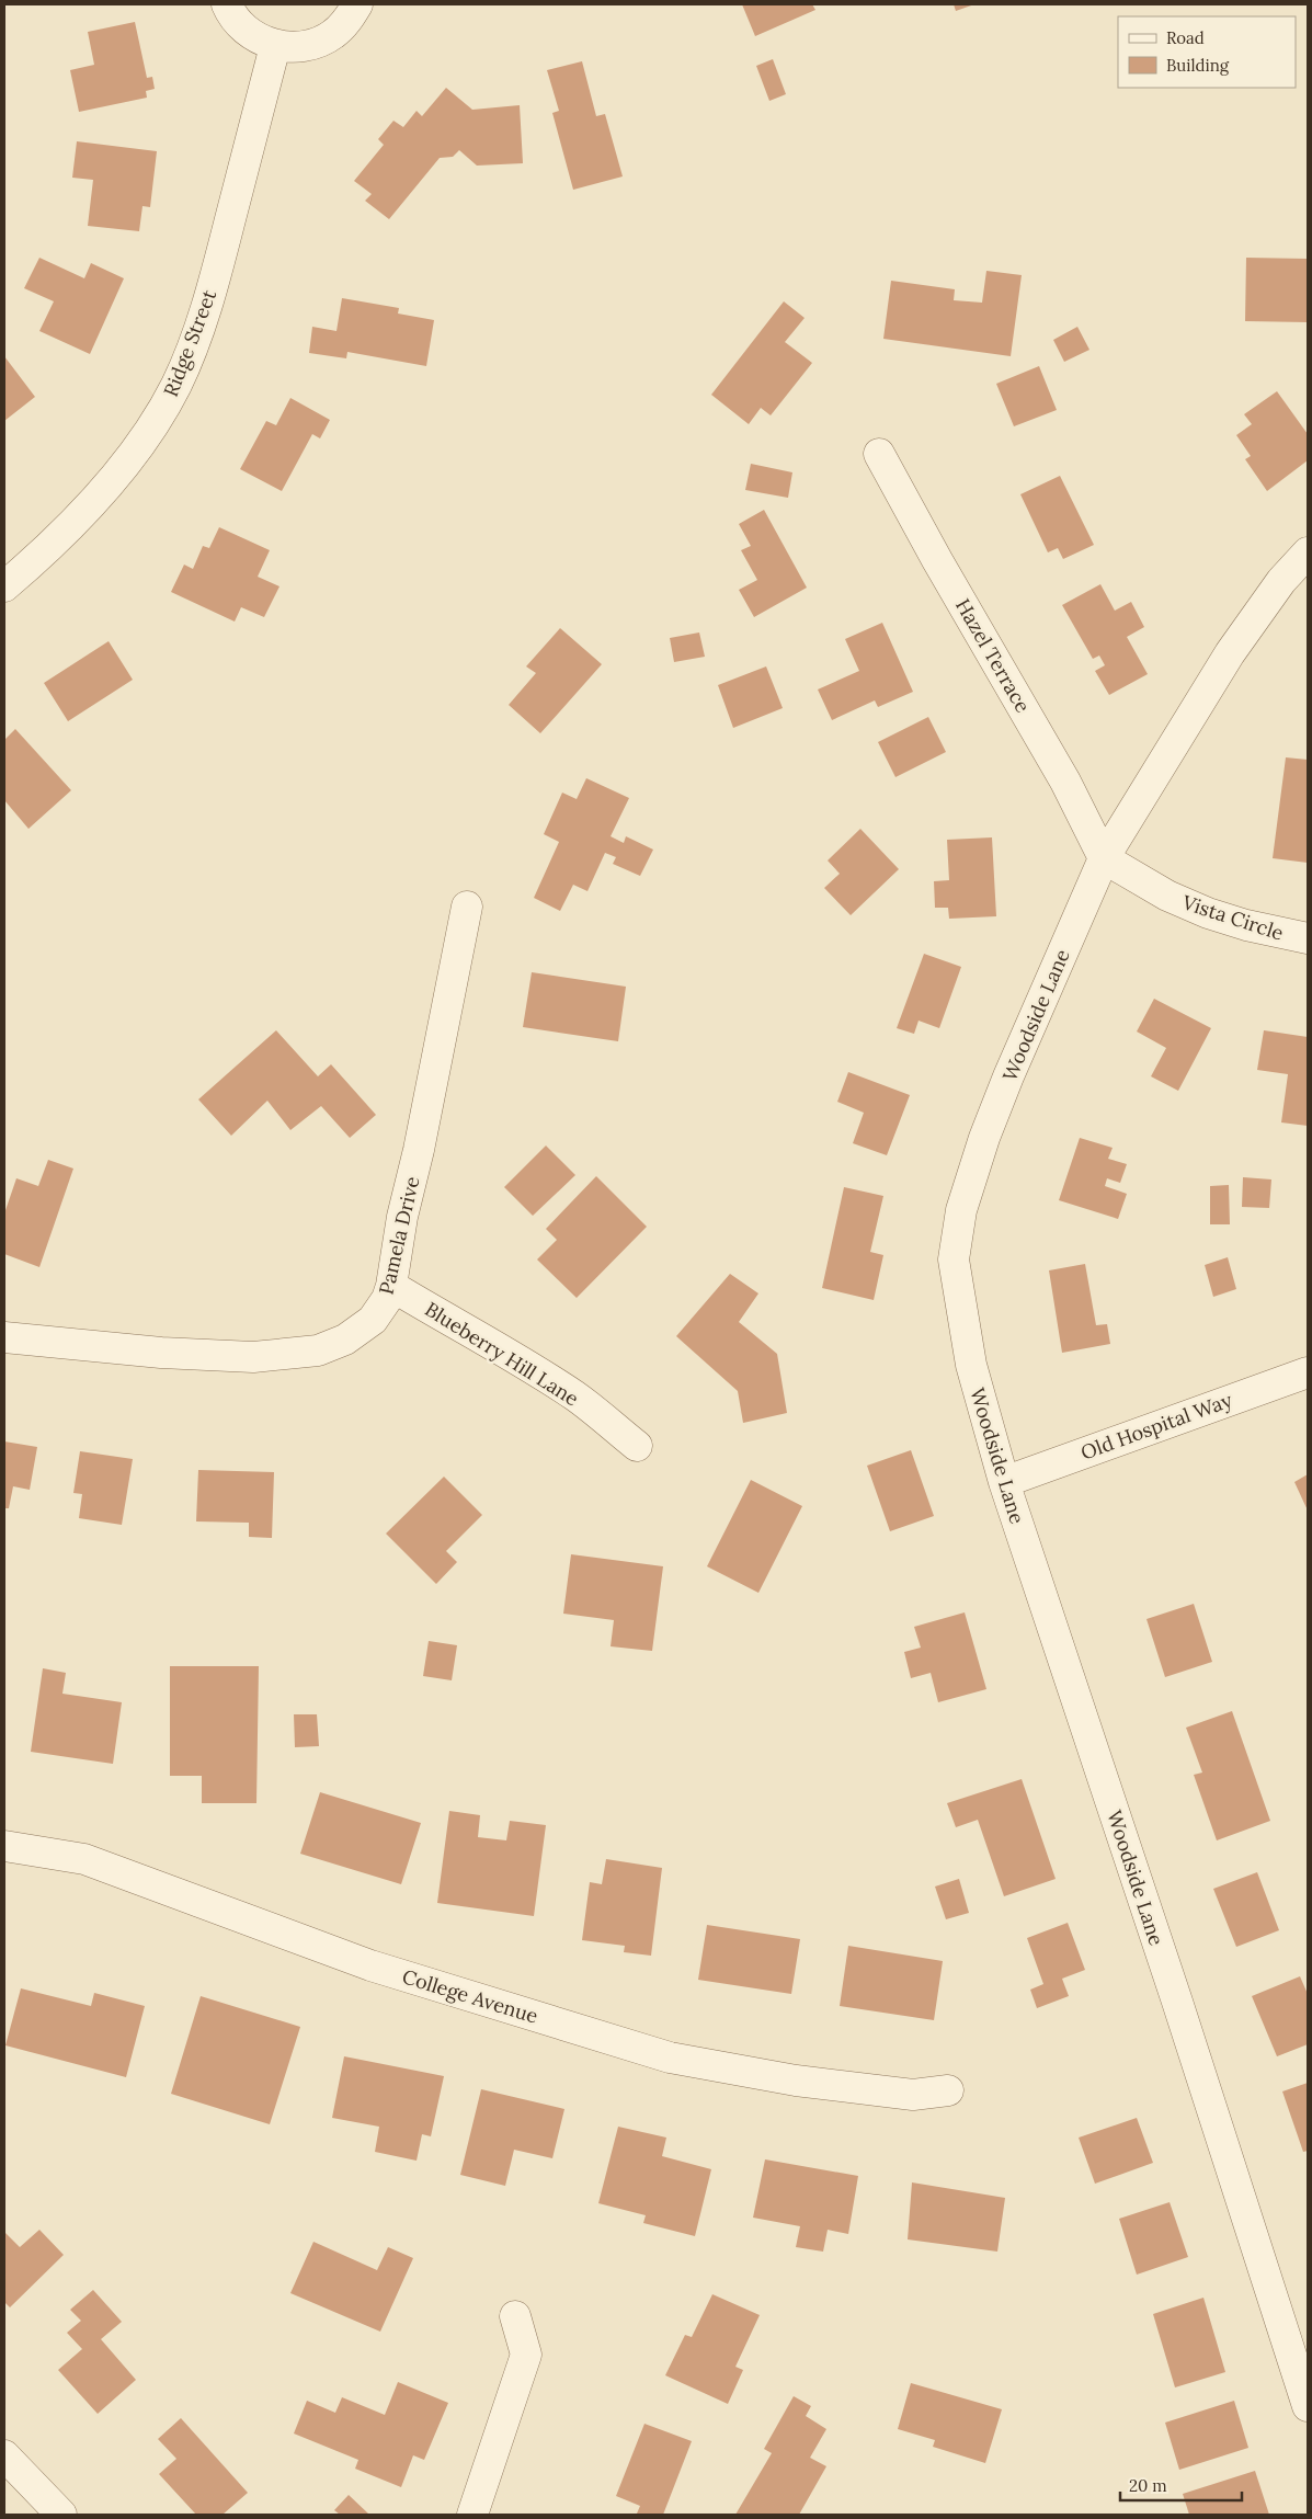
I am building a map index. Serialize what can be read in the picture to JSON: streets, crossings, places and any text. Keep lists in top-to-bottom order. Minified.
{"streets":{"street":["Ridge Street","Hazel Terrace","Vista Circle","Woodside Lane","Pamela Drive","Blueberry Hill Lane","Old Hospital Way","College Avenue"]},"crossings":[["Hazel Terrace","Vista Circle"],["Hazel Terrace","Woodside Lane"],["Vista Circle","Woodside Lane"],["Woodside Lane","Old Hospital Way"],["Pamela Drive","Blueberry Hill Lane"]],"legend":["Road","Building"],"scale_bar":"20 m"}
